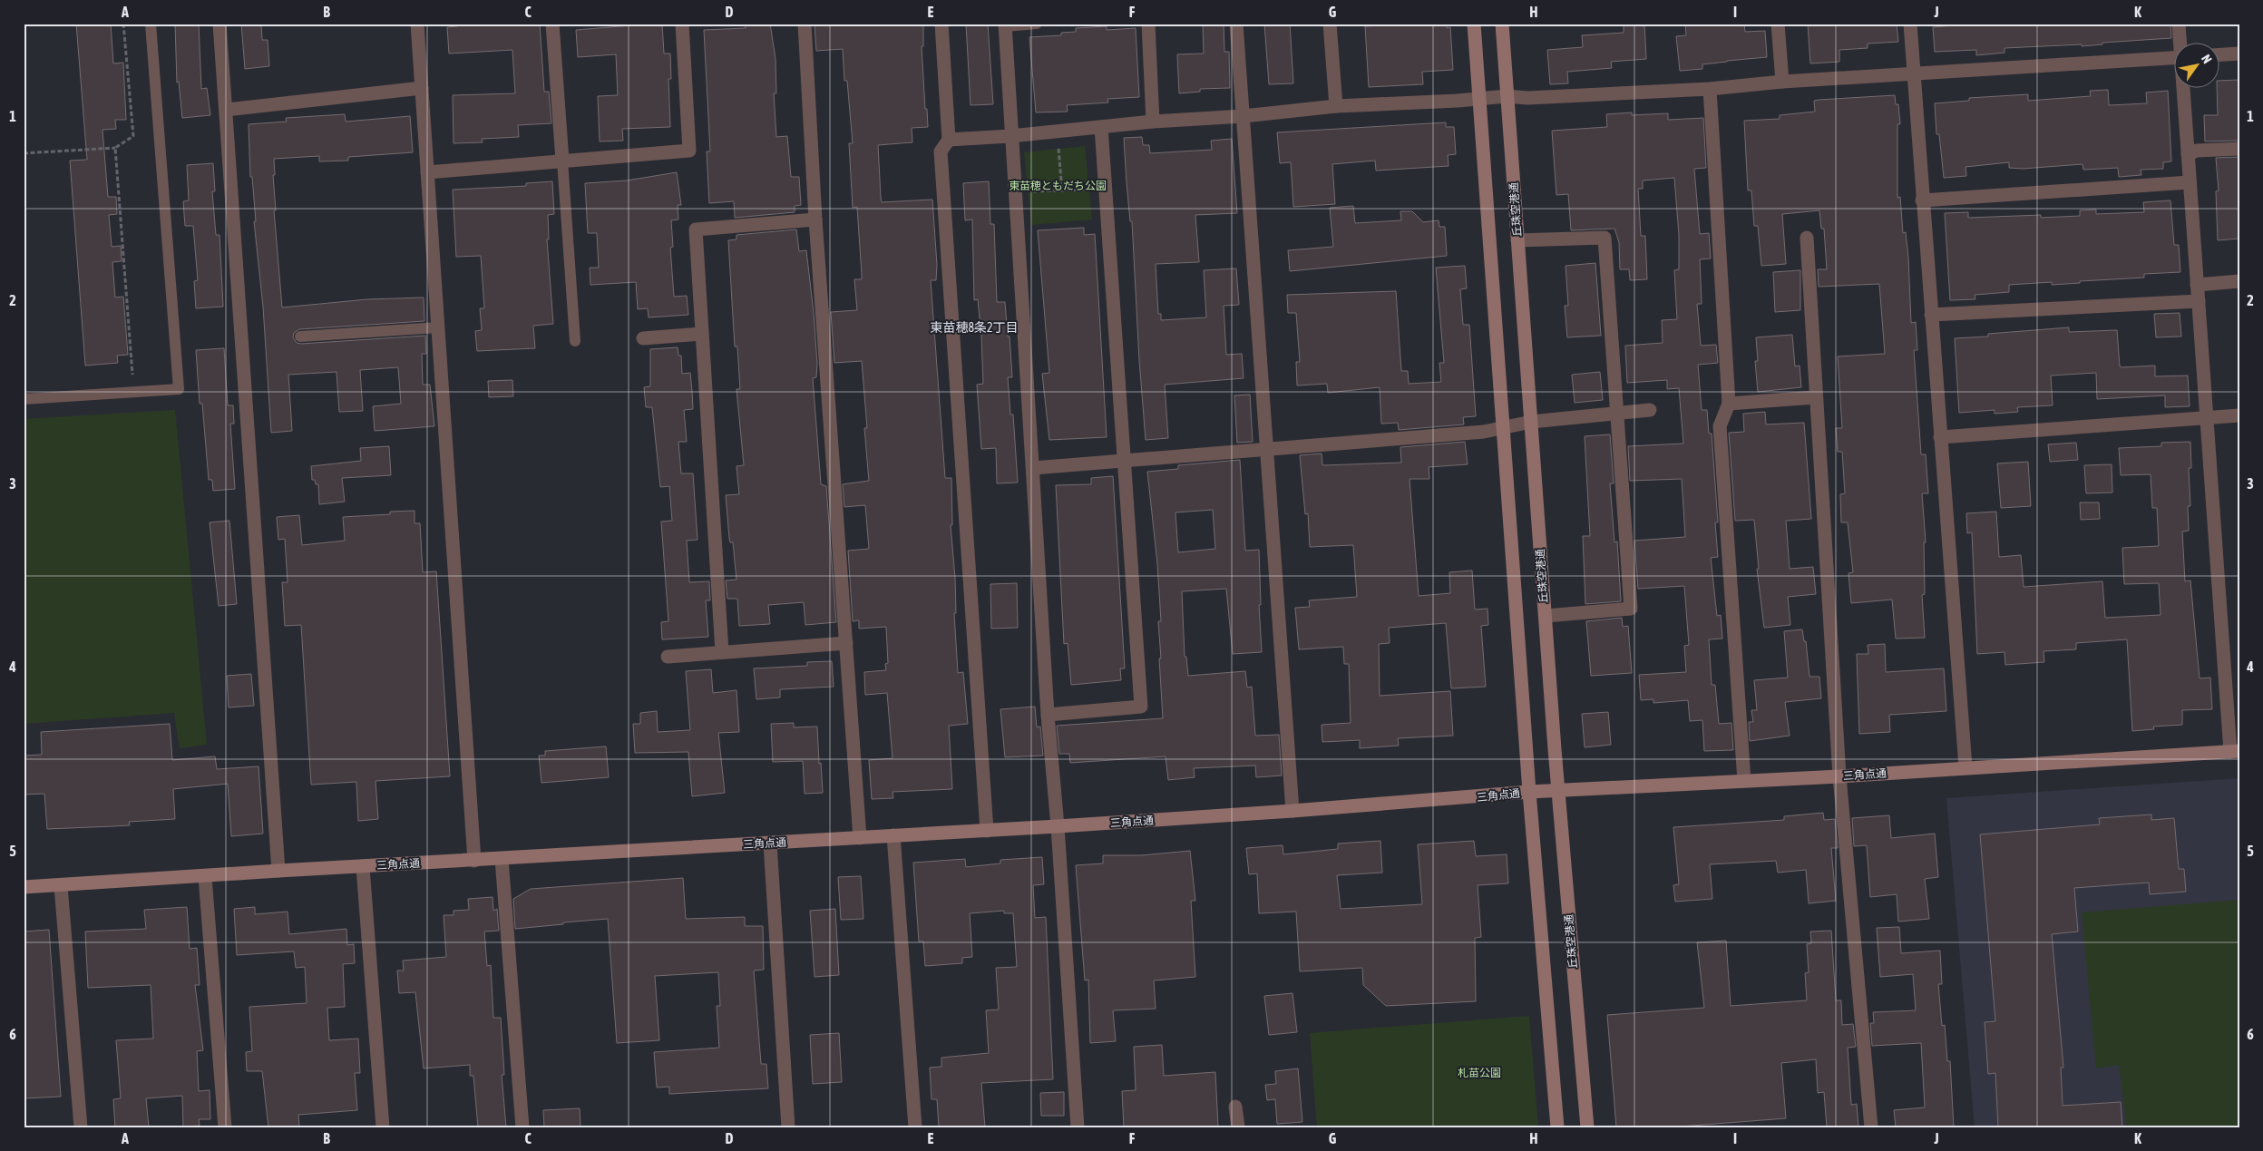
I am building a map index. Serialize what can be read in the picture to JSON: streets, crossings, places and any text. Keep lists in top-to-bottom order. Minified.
{"streets":{"street":["丘珠空港通","三角点通"]},"crossings":[["丘珠空港通","三角点通"]],"districts":["東苗穂8条2丁目"],"parks":["東苗穂ともだち公園","札苗公園"],"north":"top right","grid":{"columns":["A","B","C","D","E","F","G","H","I","J","K"],"rows":["1","2","3","4","5","6"]}}
